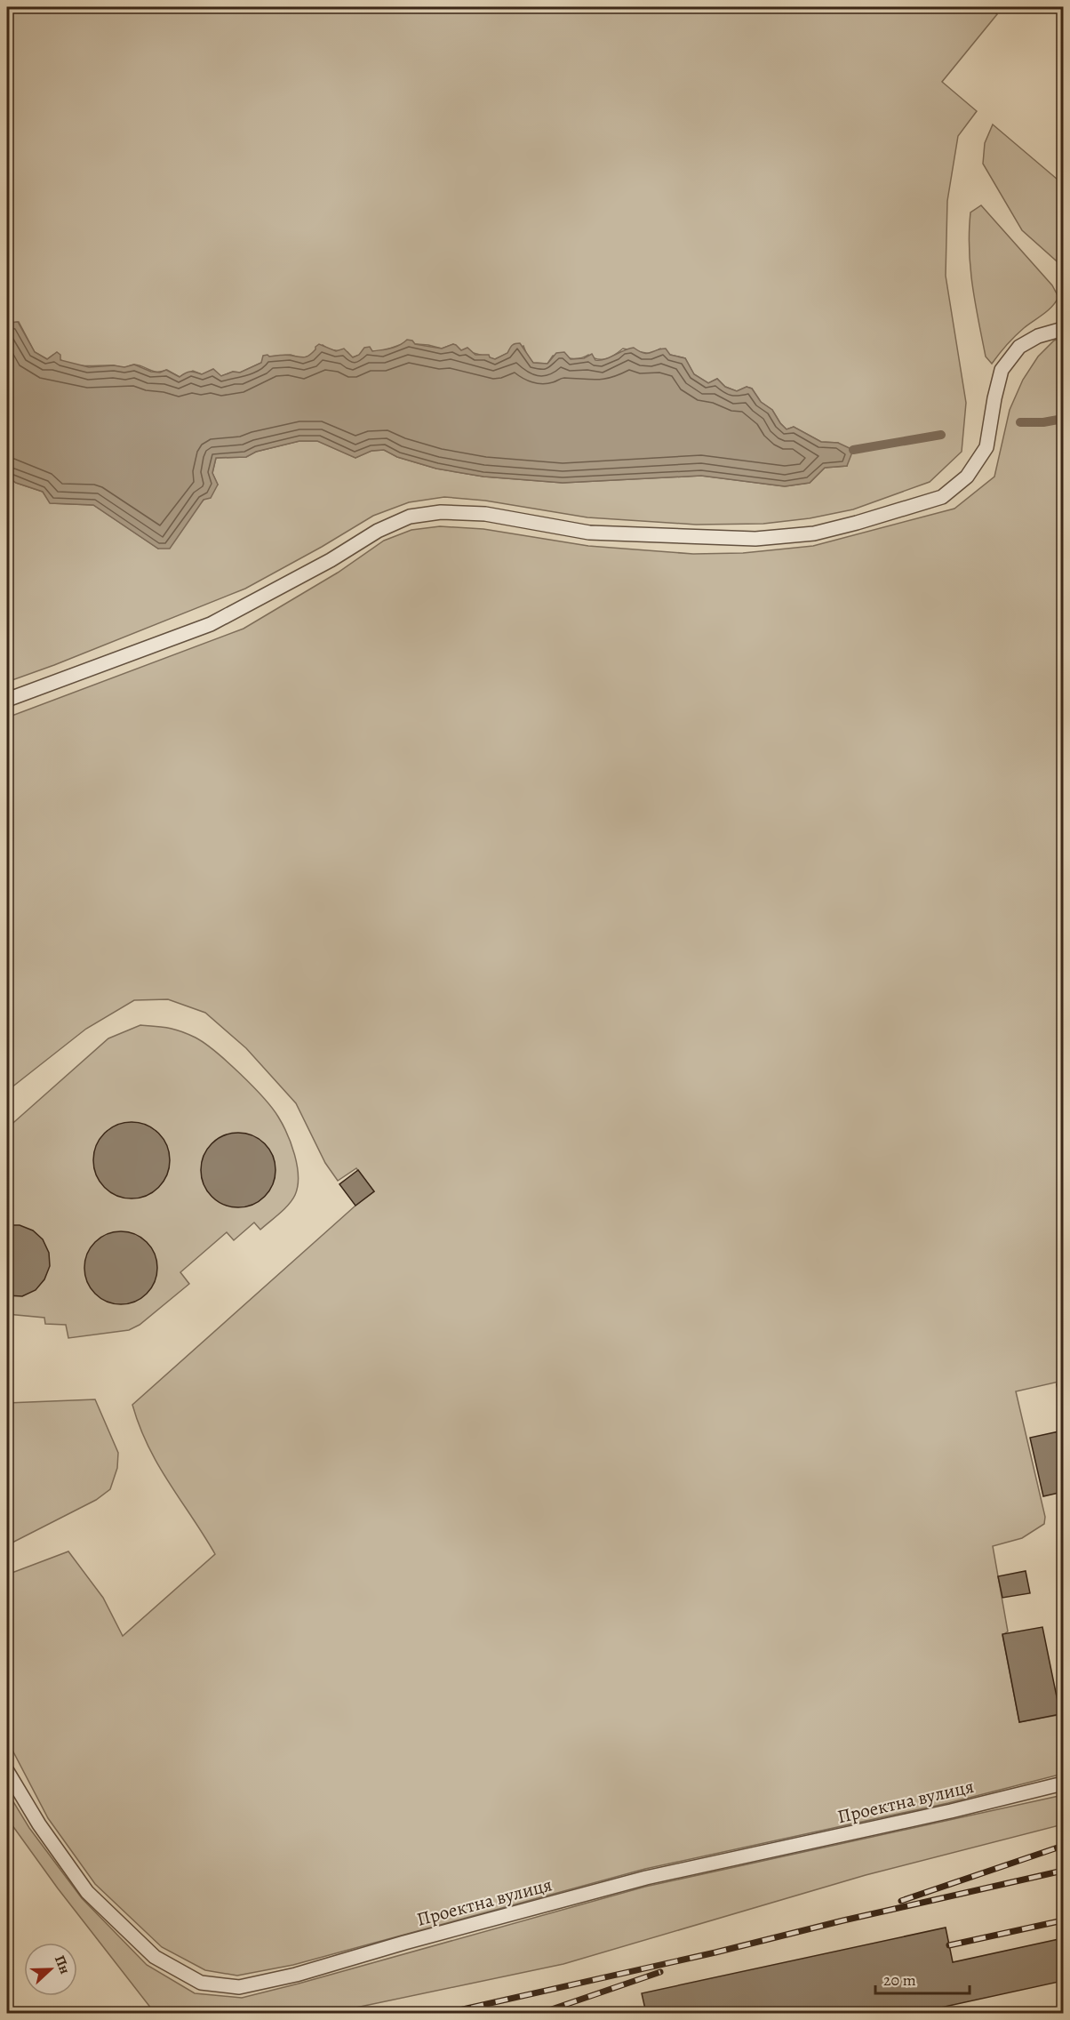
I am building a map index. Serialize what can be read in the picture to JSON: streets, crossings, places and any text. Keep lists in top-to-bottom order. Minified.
{"streets":{"lane":["Проектна вулиця"]},"scale_bar":"20 m","north":"right"}
